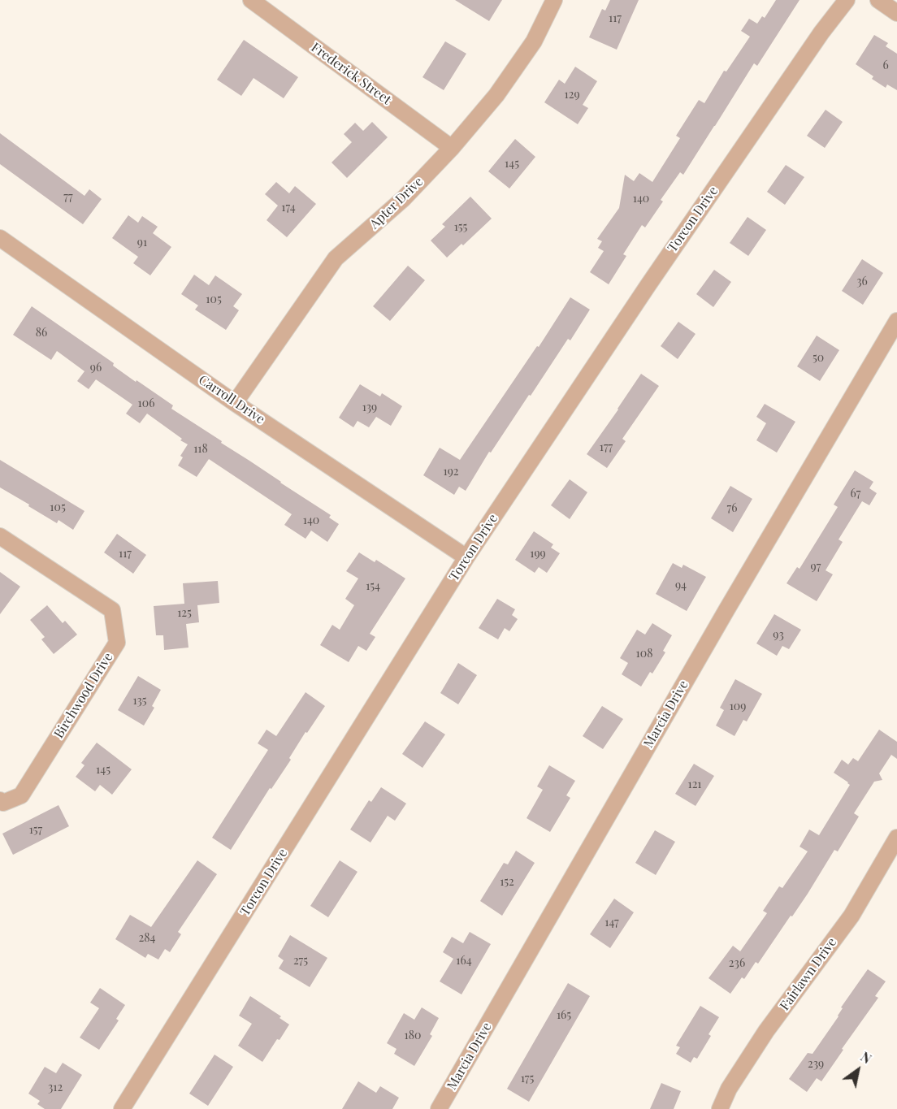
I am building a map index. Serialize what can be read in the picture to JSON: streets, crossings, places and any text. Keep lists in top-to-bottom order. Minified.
{"streets":{"street":["Frederick Street","Apter Drive","Torcon Drive","Carroll Drive","Birchwood Drive","Marcia Drive","Fairlawn Drive"]},"crossings":[["Frederick Street","Apter Drive"],["Apter Drive","Carroll Drive"],["Torcon Drive","Carroll Drive"]],"house_numbers":["117","6","129","145","77","140","174","155","91","36","105","86","50","96","106","139","177","118","192","67","105","76","140","117","199","97","94","154","125","93","108","135","109","145","121","157","152","147","284","275","164","236","165","180","239","175","312"],"north":"top right"}
